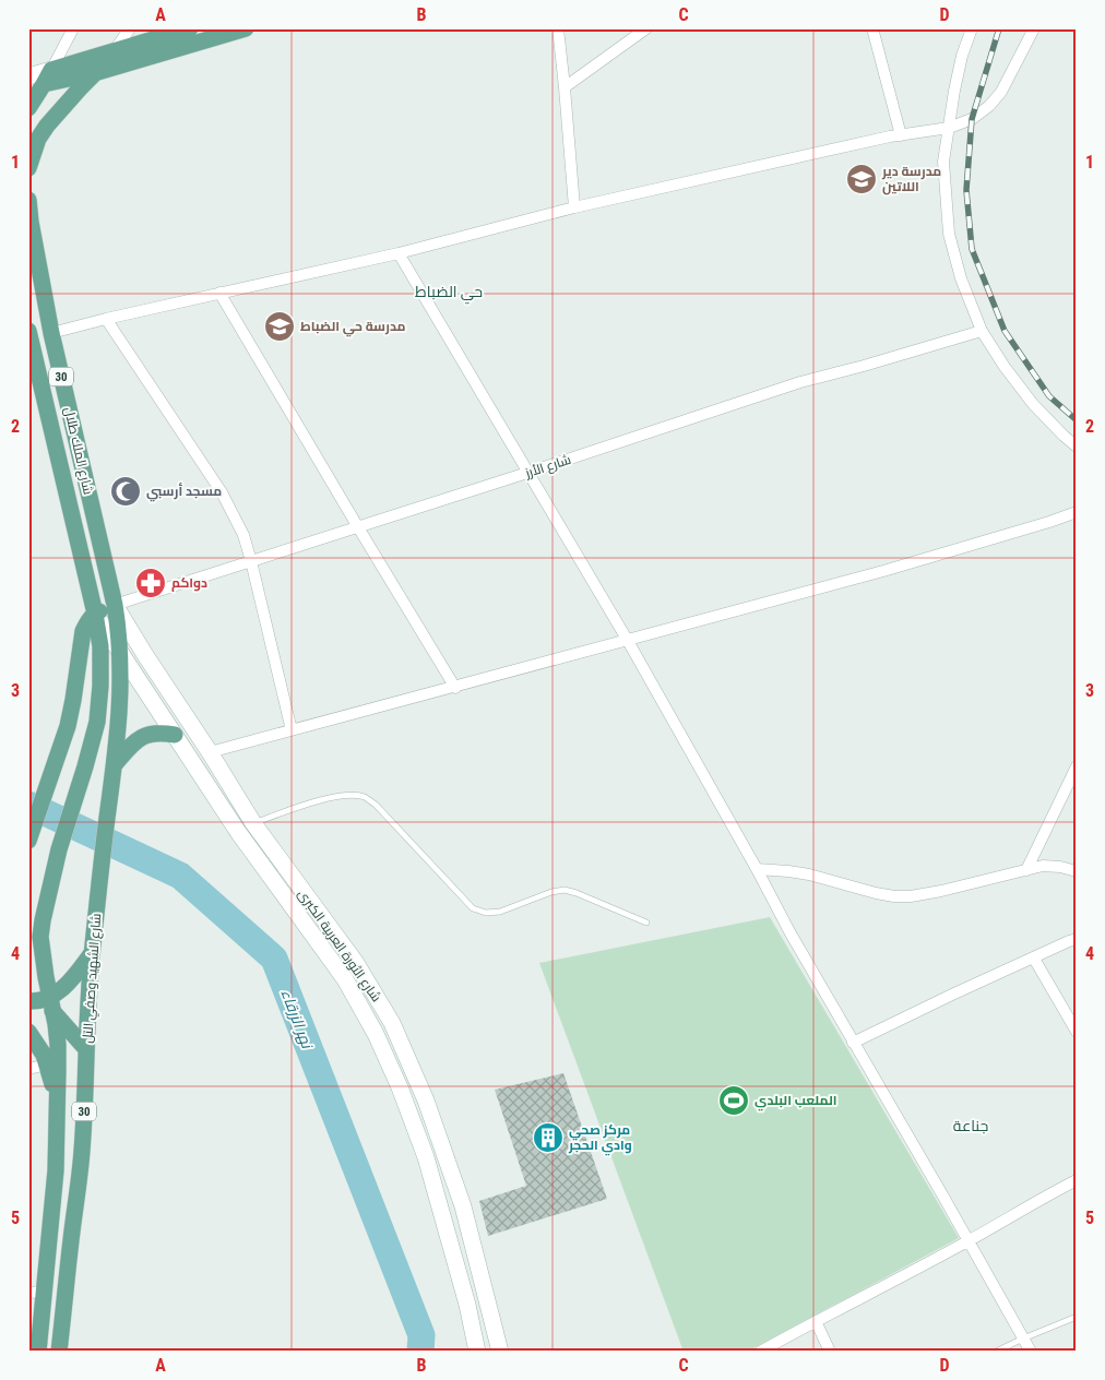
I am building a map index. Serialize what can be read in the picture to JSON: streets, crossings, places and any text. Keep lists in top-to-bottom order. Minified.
{"streets":{"main road":["30","شارع الملك طلال","شارع الثورة العربية الكبرى","شارع الشهيد وصفي التل"],"street":["شارع الأرز"]},"crossings":[["30","شارع الملك طلال"],["30","شارع الثورة العربية الكبرى"],["شارع الملك طلال","شارع الأرز"],["شارع الملك طلال","شارع الثورة العربية الكبرى"],["شارع الملك طلال","شارع الشهيد وصفي التل"],["شارع الأرز","شارع الثورة العربية الكبرى"],["شارع الأرز","شارع الشهيد وصفي التل"],["شارع الثورة العربية الكبرى","شارع الشهيد وصفي التل"]],"districts":["حي الضباط","جناعة"],"water":["نهر الزرقاء"],"places":{"school or university":["مدرسة دير اللاتين","مدرسة حي الضباط"],"mosque":["مسجد أرسبي"],"pharmacy":["دواكم"],"sports":["الملعب البلدي"],"building":["مركز صحي وادي الحجر"]},"grid":{"columns":["A","B","C","D"],"rows":["1","2","3","4","5"]}}
